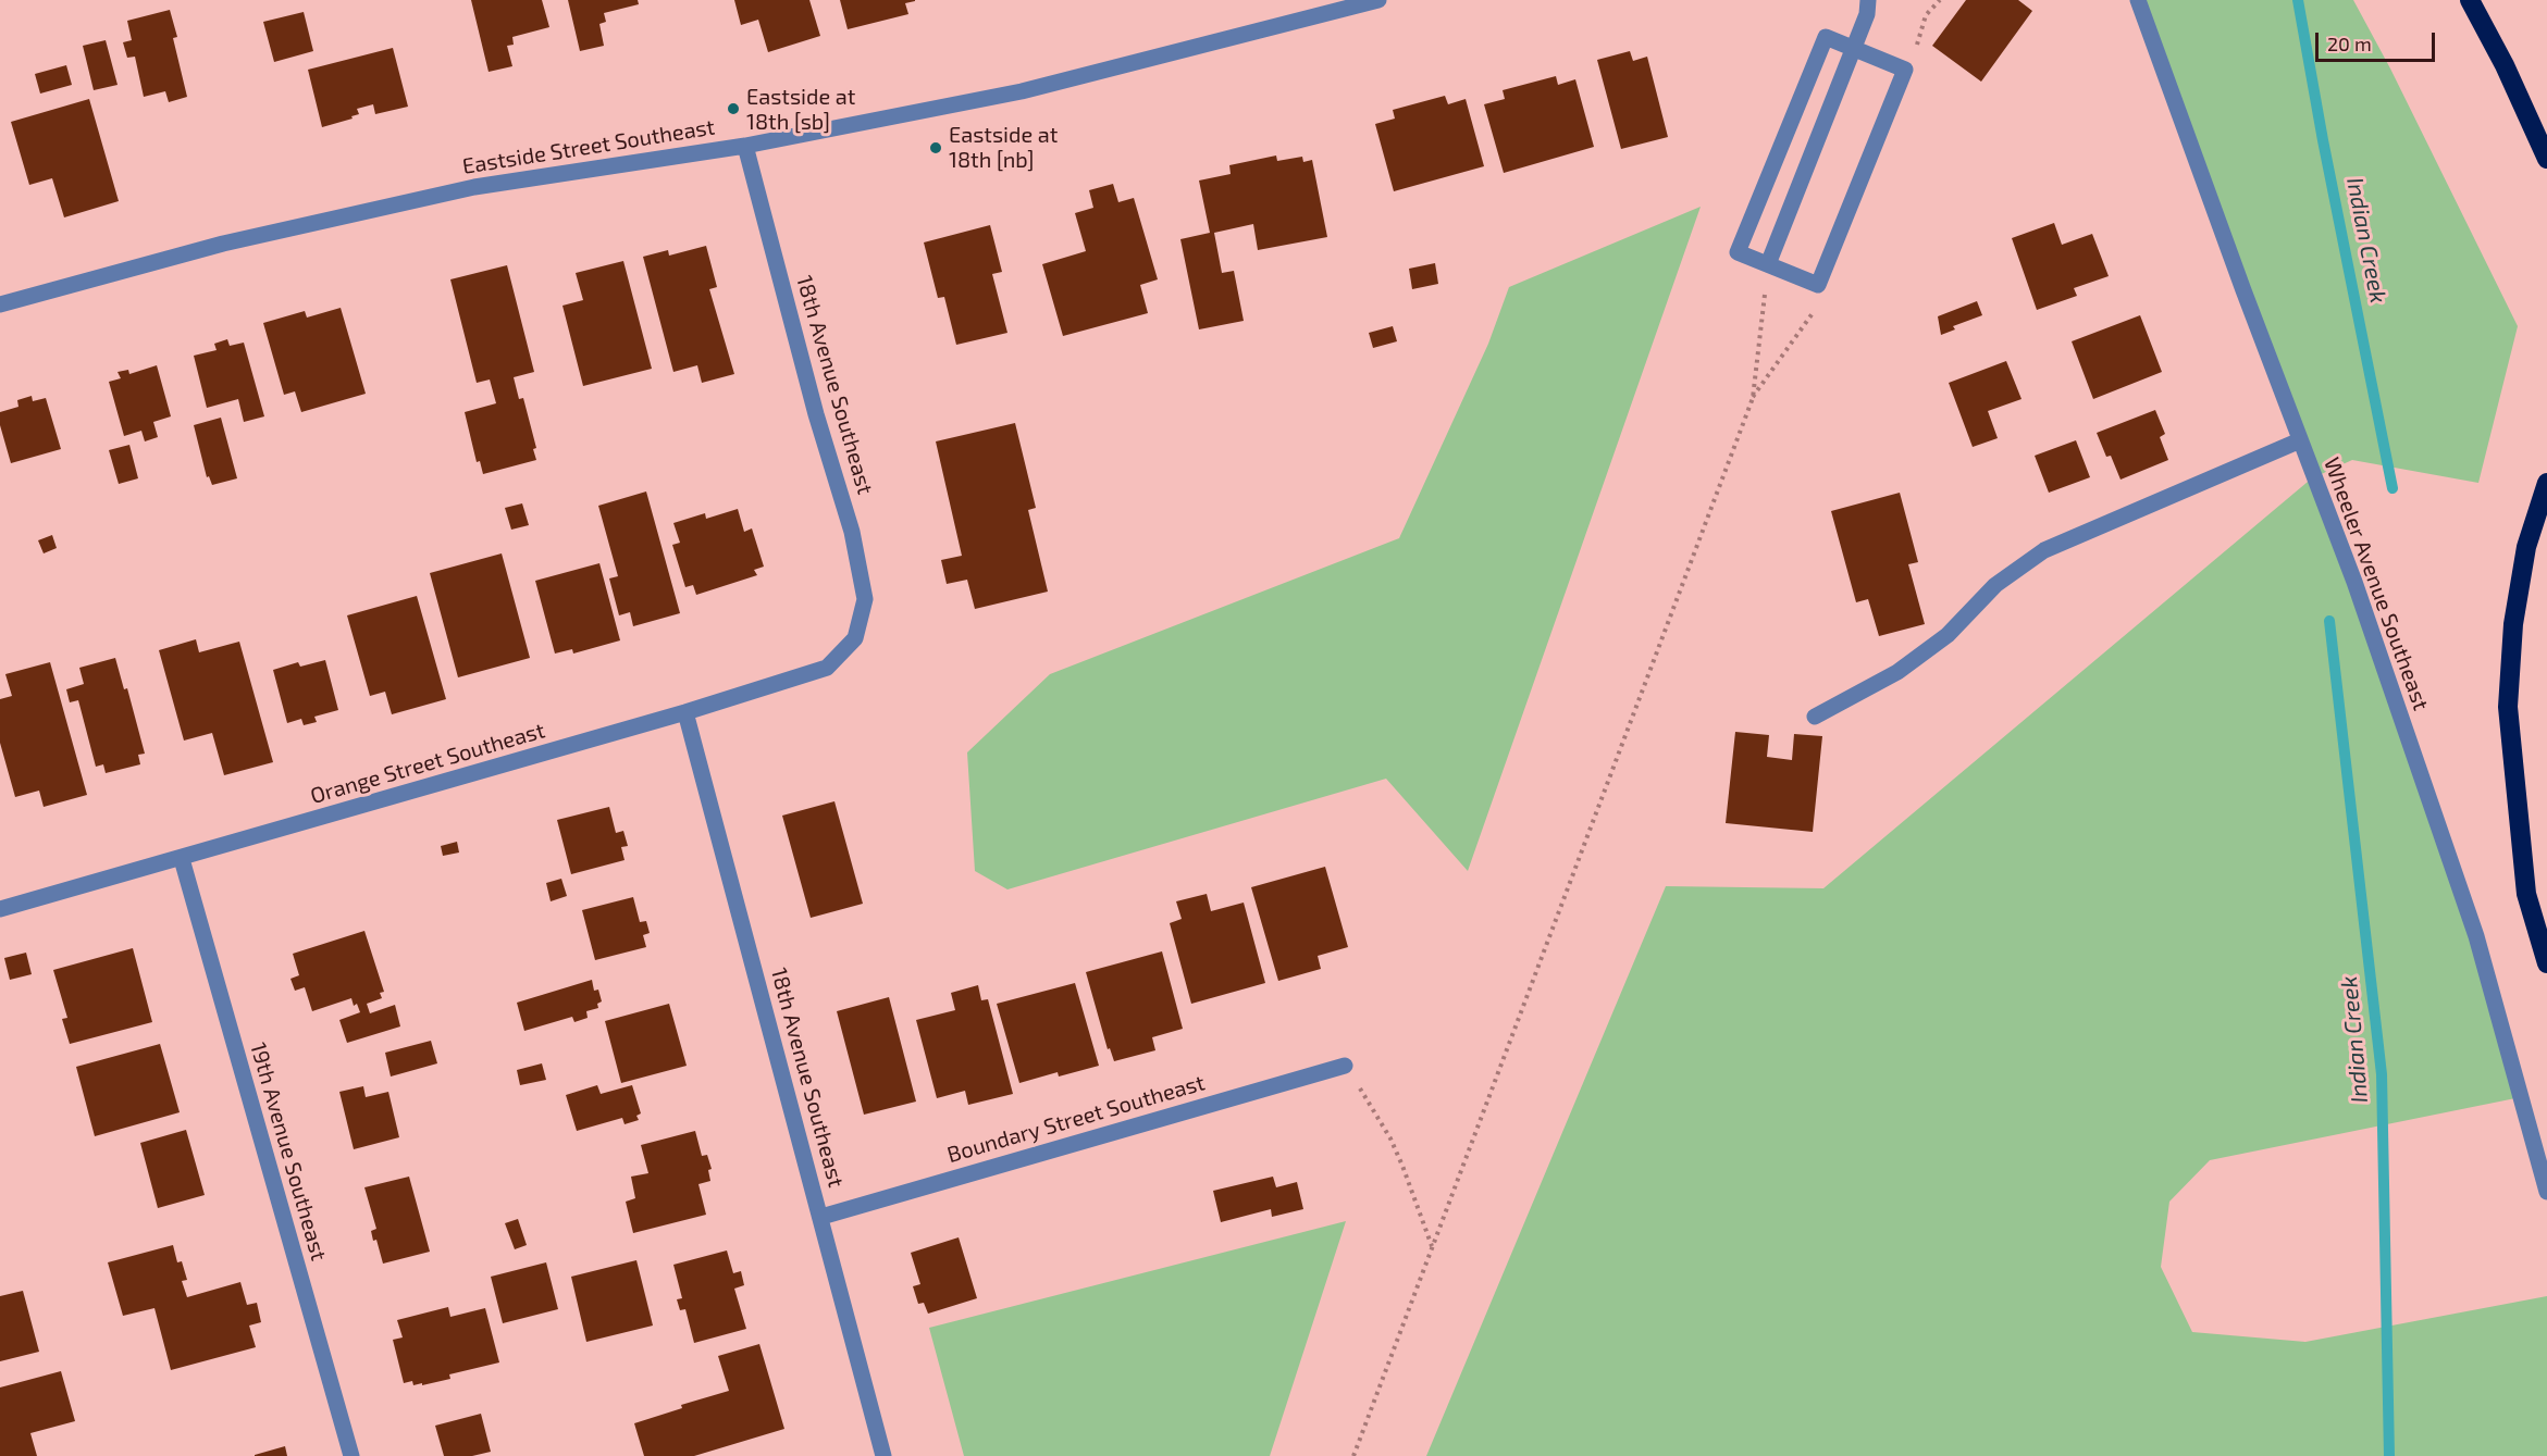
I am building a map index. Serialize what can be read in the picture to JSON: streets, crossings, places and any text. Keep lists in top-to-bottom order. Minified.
{"streets":{"street":["Eastside Street Southeast","18th Avenue Southeast","Wheeler Avenue Southeast","Orange Street Southeast","Boundary Street Southeast","19th Avenue Southeast"]},"crossings":[["Eastside Street Southeast","18th Avenue Southeast"],["18th Avenue Southeast","Orange Street Southeast"],["18th Avenue Southeast","Boundary Street Southeast"],["Orange Street Southeast","19th Avenue Southeast"]],"water":["Indian Creek"],"places":["Eastside at 18th [sb]","Eastside at 18th [nb]"],"scale_bar":"20 m"}
